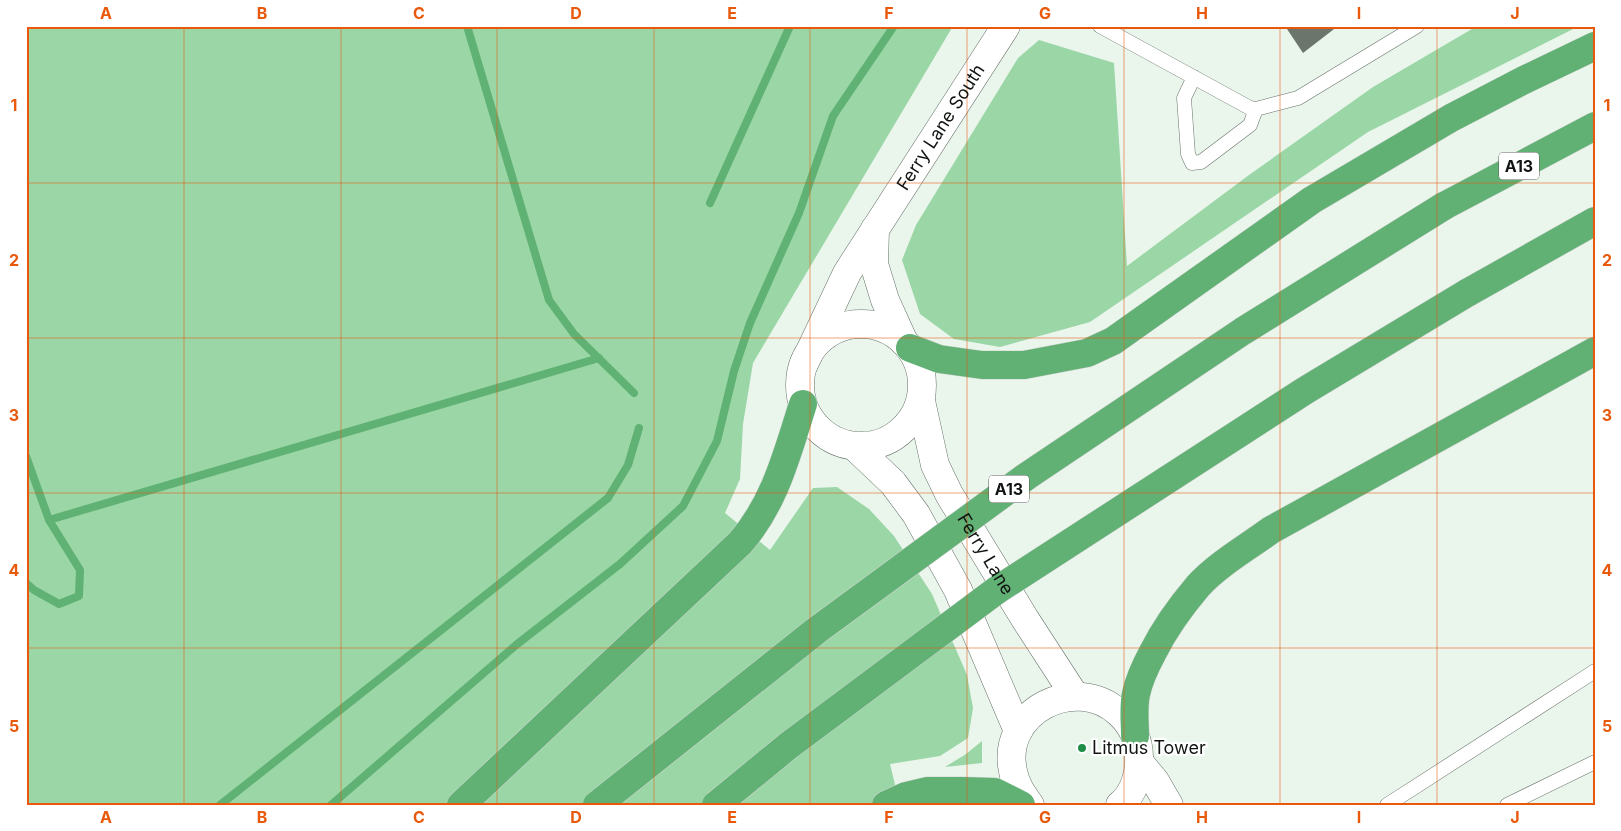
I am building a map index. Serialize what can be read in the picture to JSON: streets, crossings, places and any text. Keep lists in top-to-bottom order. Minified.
{"streets":{"highway":["A13"],"street":["Ferry Lane South","Ferry Lane"]},"crossings":[["Ferry Lane South","Ferry Lane"]],"places":["Litmus Tower"],"grid":{"columns":["A","B","C","D","E","F","G","H","I","J"],"rows":["1","2","3","4","5"]}}
